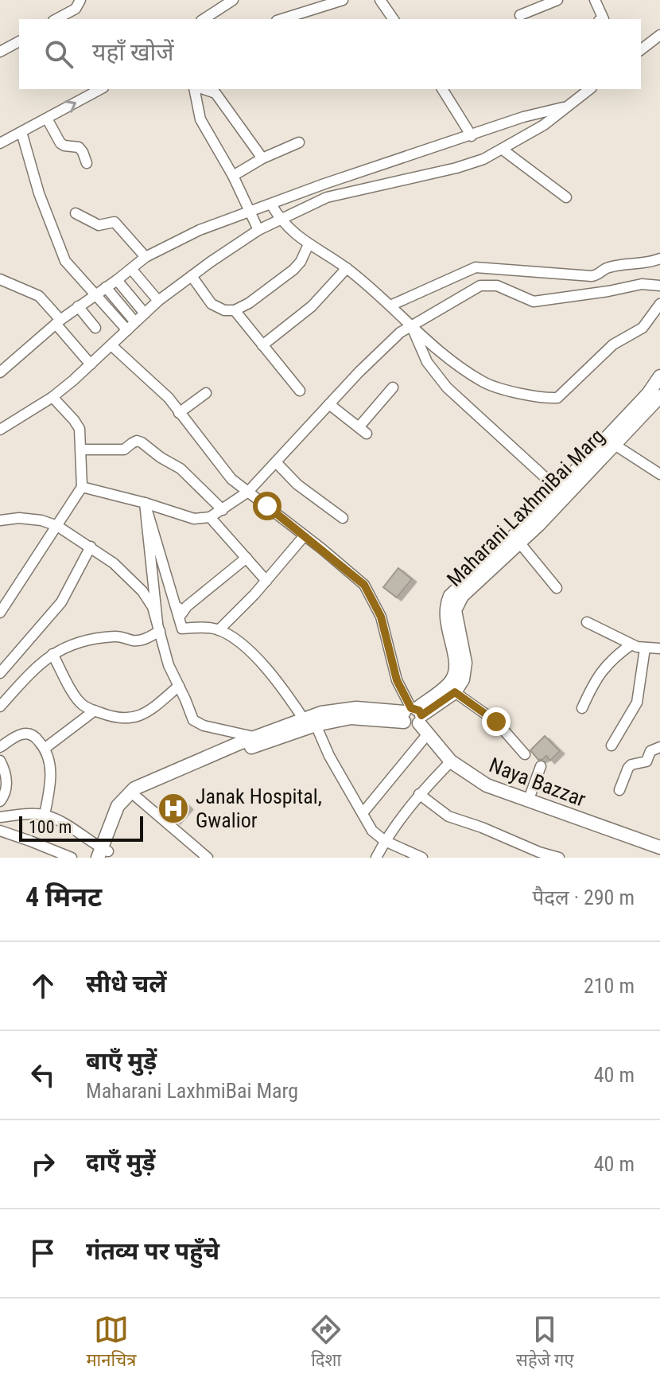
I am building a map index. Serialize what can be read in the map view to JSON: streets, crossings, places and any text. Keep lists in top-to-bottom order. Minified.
{"streets":{"main road":["Maharani LaxhmiBai Marg","Naya Bazzar"]},"places":{"hospital":["Janak Hospital, Gwalior"]},"scale_bar":"100 m","page":{"search":"यहाँ खोजें","scale":"100 m","heading":["4 मिनट","पैदल · 290 m"],"list":[["सीधे चलें","210 m"],["बाएँ मुड़ें","Maharani LaxhmiBai Marg","40 m"],["दाएँ मुड़ें","40 m"],"गंतव्य पर पहुँचे"],"nav":["मानचित्र","दिशा","सहेजे गए"]}}
